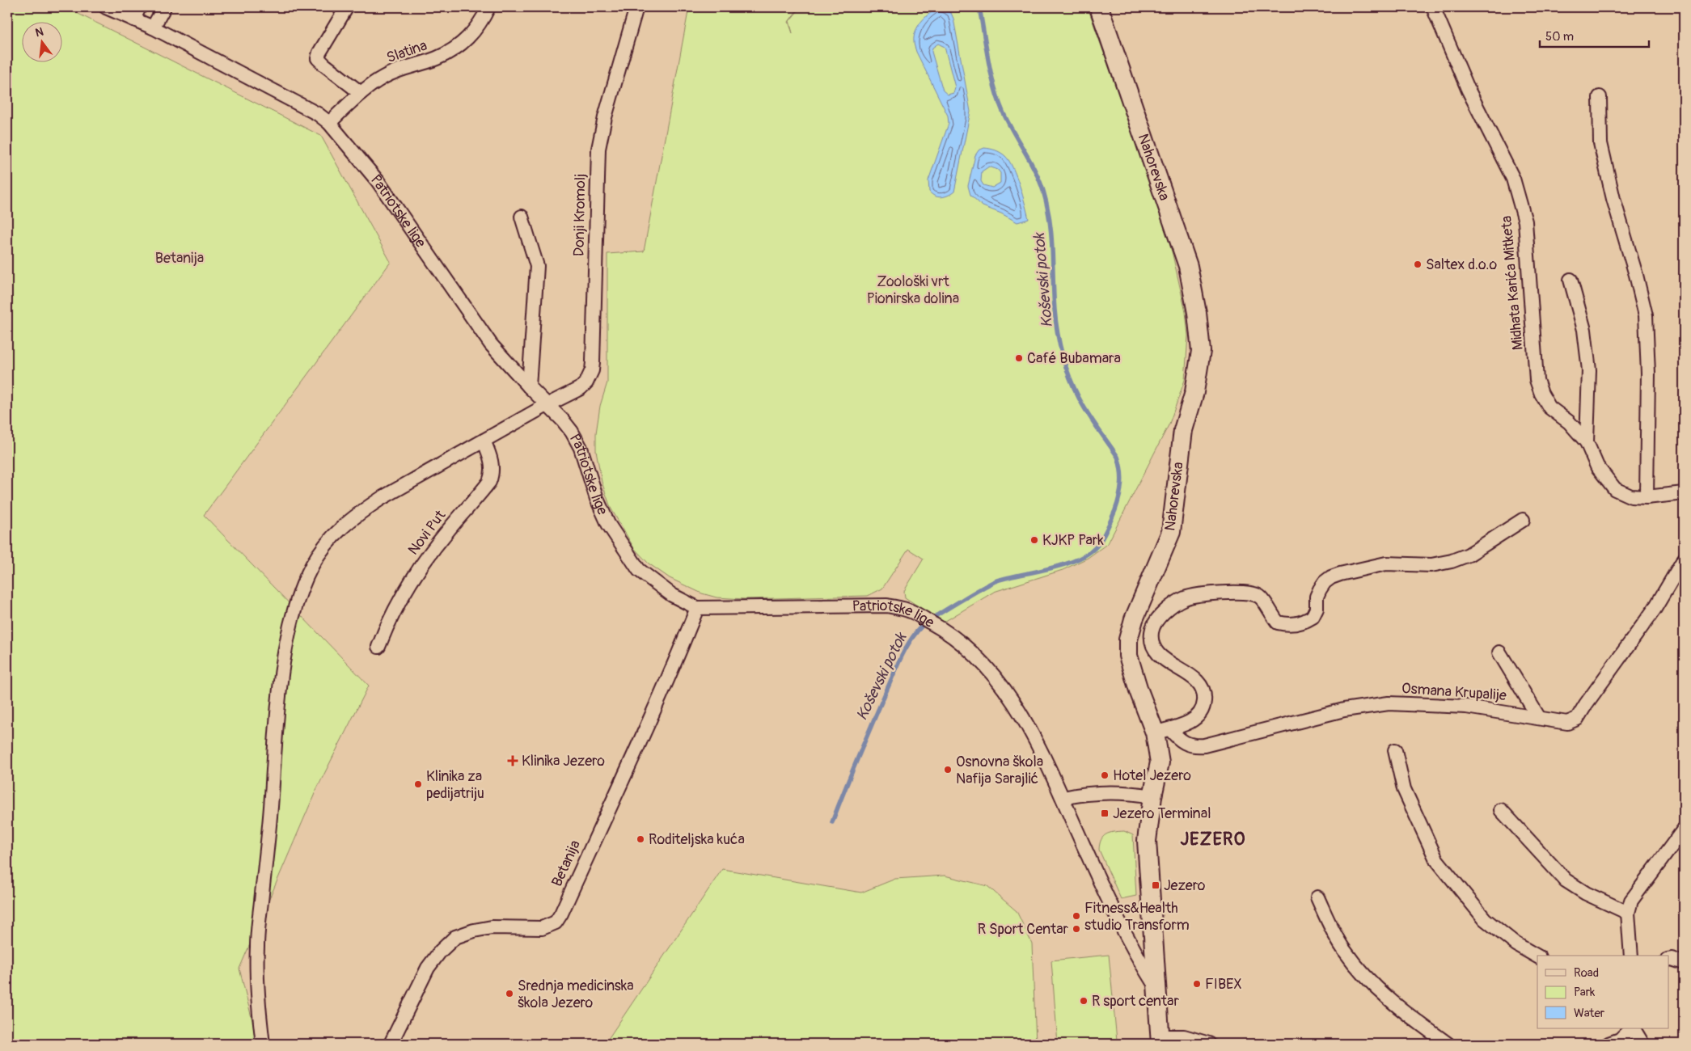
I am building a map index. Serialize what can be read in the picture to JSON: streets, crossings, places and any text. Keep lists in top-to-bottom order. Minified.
{"streets":{"street":["Slatina","Nahorevska","Patriotske lige","Donji Kromolj","Midhata Karića Mitketa","Novi Put","Osmana Krupalije","Betanija"]},"crossings":[["Slatina","Patriotske lige"],["Nahorevska","Patriotske lige"],["Nahorevska","Osmana Krupalije"],["Patriotske lige","Donji Kromolj"],["Patriotske lige","Betanija"],["Donji Kromolj","Novi Put"]],"districts":["JEZERO"],"water":["Koševski potok"],"parks":["Betanija","Zoološki vrt Pionirska dolina"],"places":{"other":["Saltex d.o.o","Café Bubamara","KJKP Park","Osnovna škola Nafija Sarajlić","Hotel Jezero","Klinika za pedijatriju","Roditeljska kuća","Fitness&Health studio Transform","R Sport Centar","FIBEX","Srednja medicinska škola Jezero","R sport centar"],"health":["Klinika Jezero"],"transit":["Jezero Terminal","Jezero"]},"legend":["Road","Park","Water"],"scale_bar":"50 m","north":"top"}
